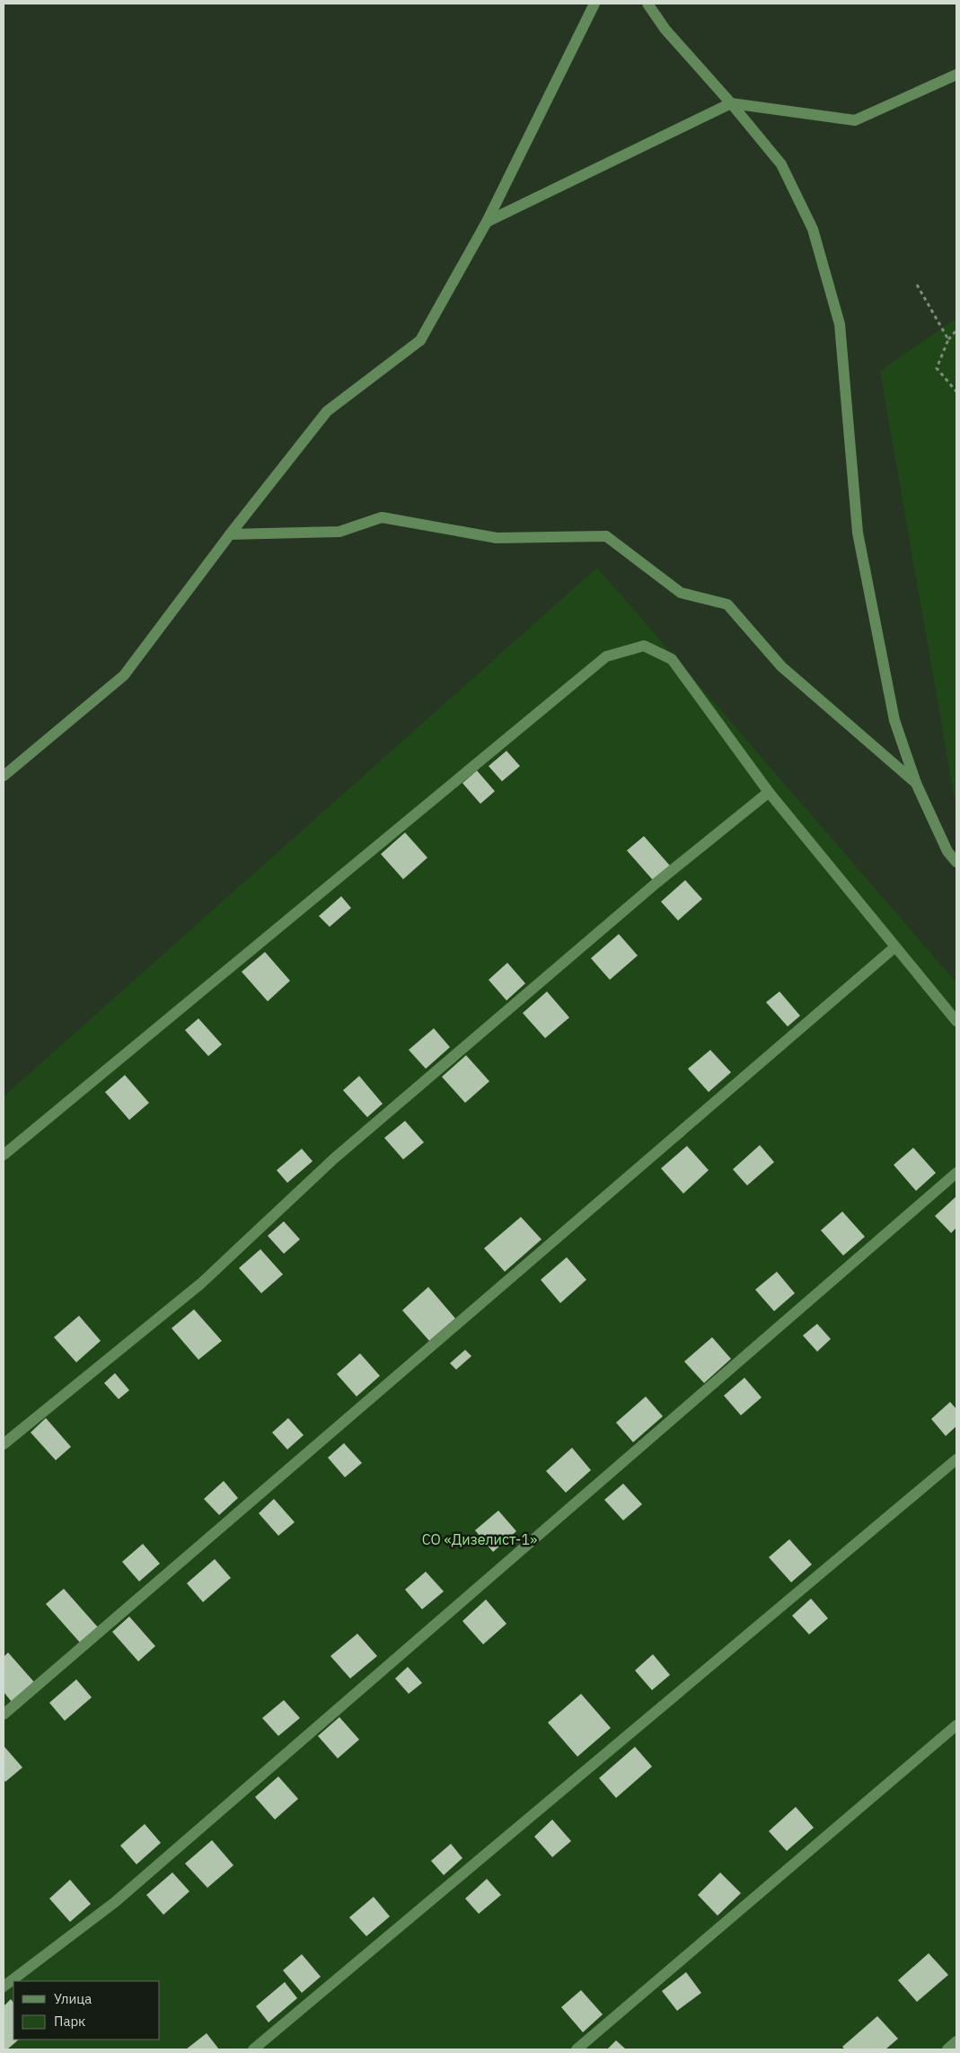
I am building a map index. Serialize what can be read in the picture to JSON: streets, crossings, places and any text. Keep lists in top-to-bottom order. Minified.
{"parks":["СО «Дизелист-1»"],"legend":["Улица","Парк"]}
